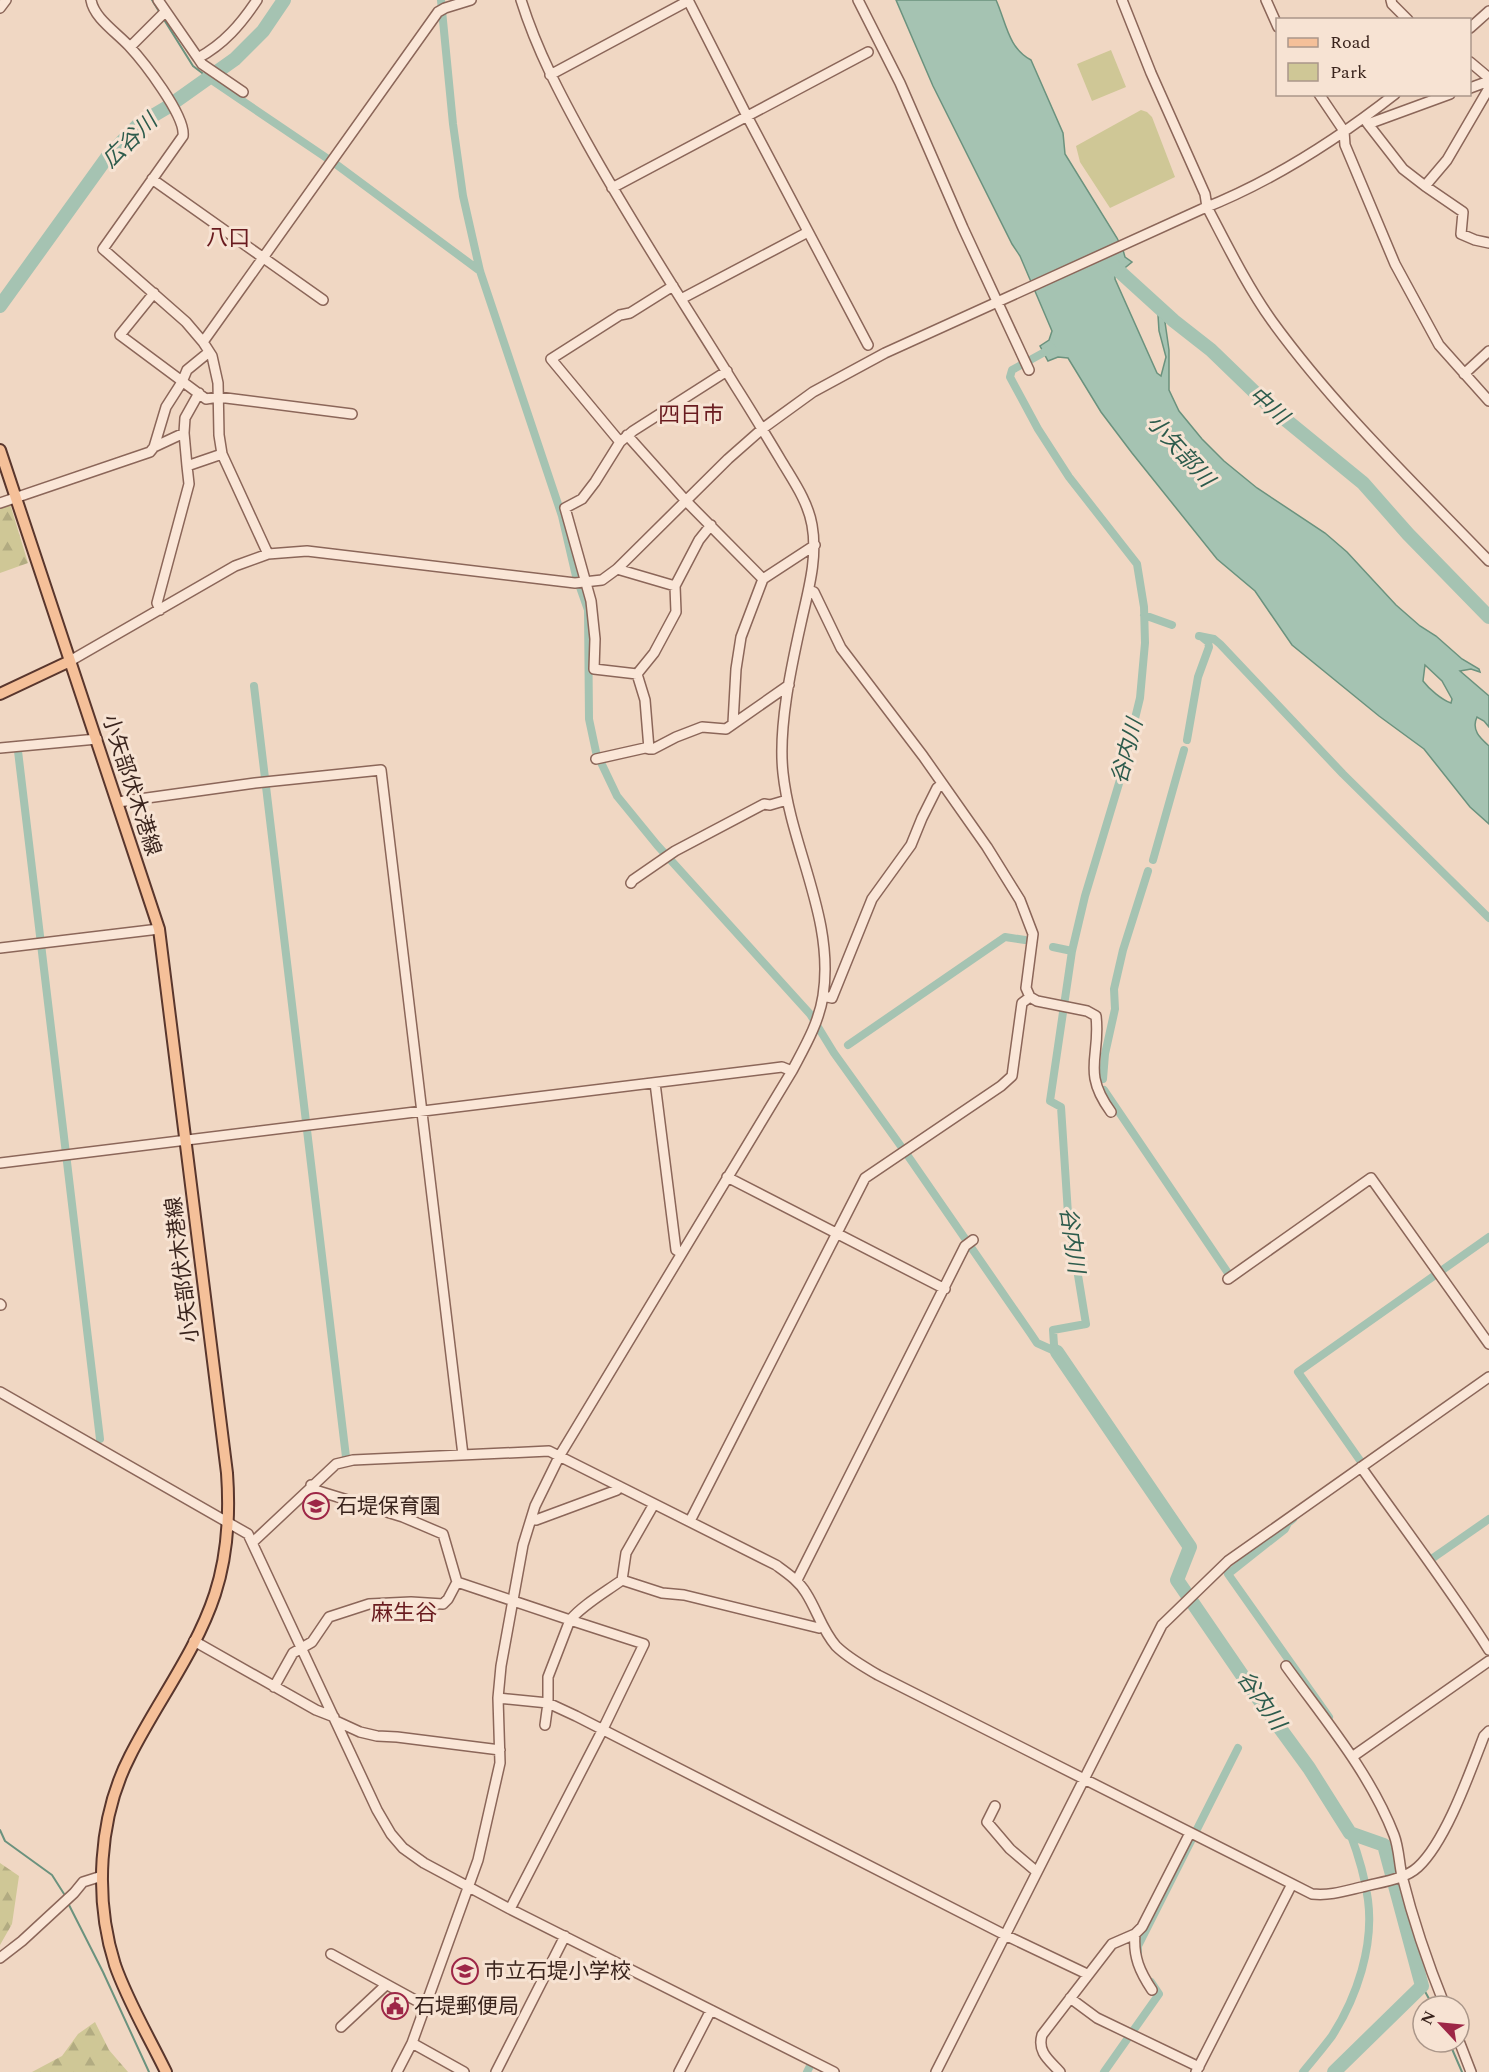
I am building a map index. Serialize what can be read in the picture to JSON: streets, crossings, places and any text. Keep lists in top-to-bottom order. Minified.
{"streets":{"main road":["小矢部伏木港線"]},"districts":["八口","四日市","麻生谷"],"water":["広谷川","中川","小矢部川","谷内川"],"places":{"school or university":["石堤保育園","市立石堤小学校"],"public building":["石堤郵便局"]},"legend":["Road","Park"],"north":"top left"}
